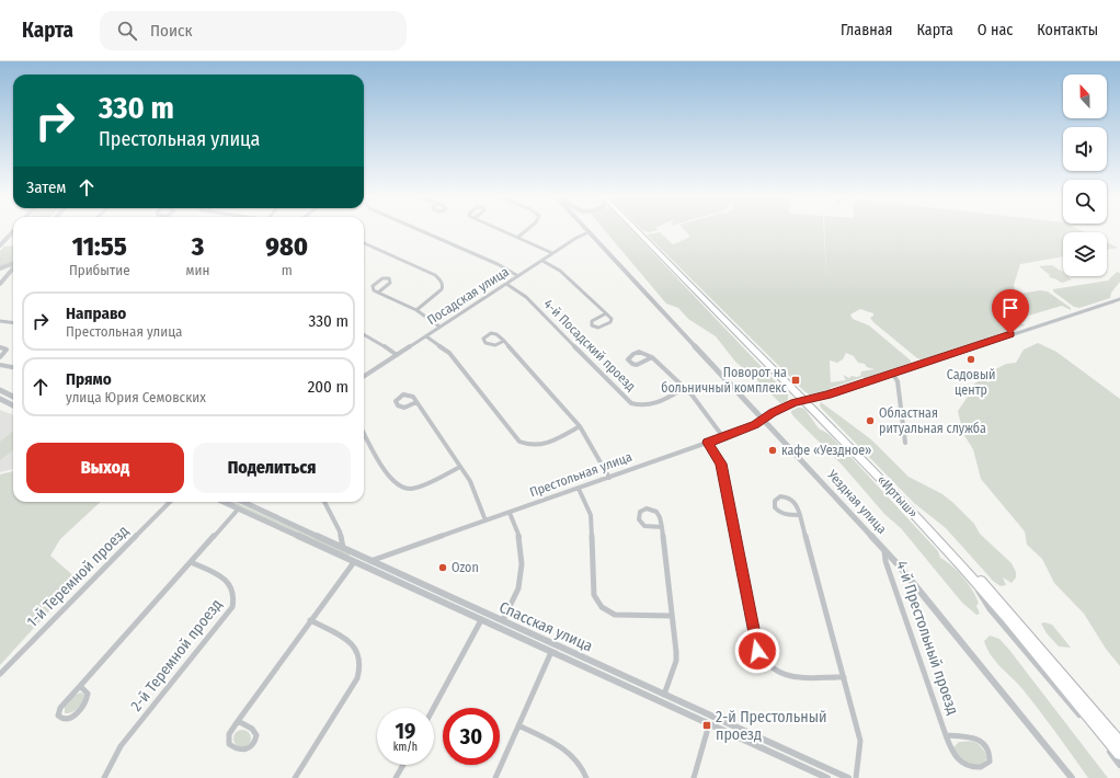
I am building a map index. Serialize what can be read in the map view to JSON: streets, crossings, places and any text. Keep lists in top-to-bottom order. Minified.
{"streets":{"highway":["«Иртыш»"],"street":["Посадская улица","4-й Посадский проезд","Престольная улица","Уездная улица","1-й Теремной проезд","Спасская улица","4-й Престольный проезд","2-й Теремной проезд"]},"crossings":[["Посадская улица","4-й Посадский проезд"],["Посадская улица","Уездная улица"],["Престольная улица","«Иртыш»"],["Престольная улица","Уездная улица"],["Престольная улица","Спасская улица"],["Уездная улица","4-й Престольный проезд"]],"places":{"other":["Садовый центр","Областная ритуальная служба","кафе «Уездное»","Ozon"],"transit":["Поворот на больничный комплекс","2-й Престольный проезд"]},"north":"top","page":{"header":"Карта","search":"Поиск","nav":["Главная","Карта","О нас","Контакты"],"turn":["330 m","Престольная улица"],"then":"Затем","eta":["11:55","Прибытие","3","мин","980","m"],"list":[{"name":"Направо","note":"Престольная улица","value":"330 m"},{"name":"Прямо","note":"улица Юрия Семовских","value":"200 m"}],"buttons":["Выход","Поделиться"],"speed":"19 km/h","limit":"30"}}
